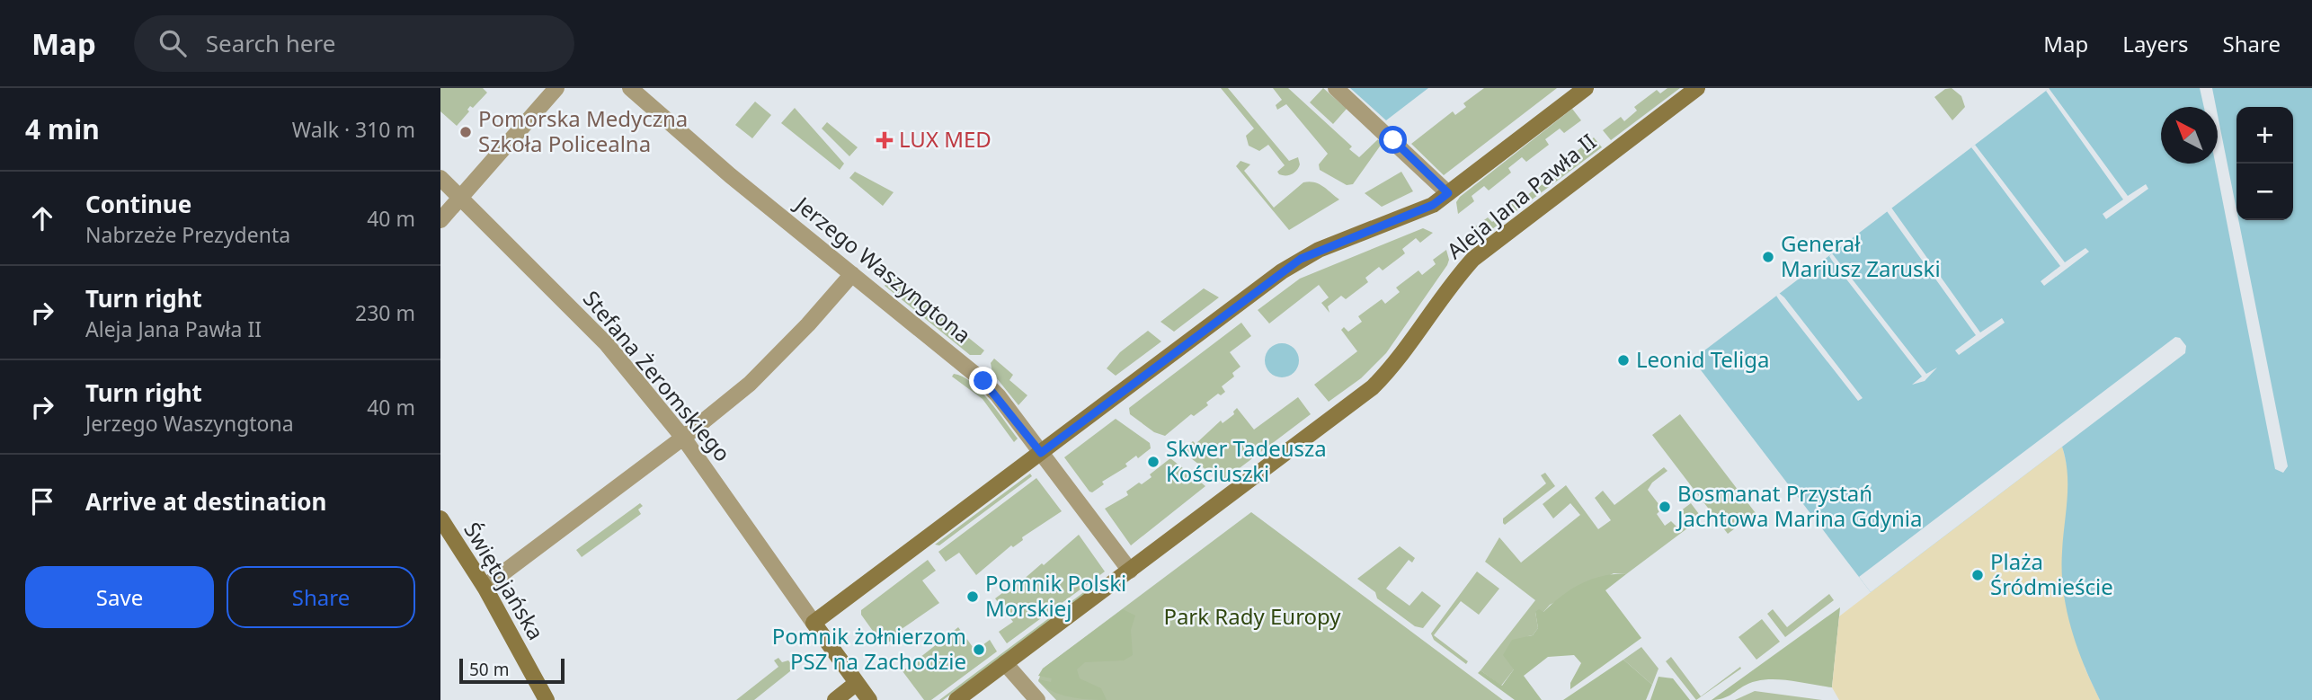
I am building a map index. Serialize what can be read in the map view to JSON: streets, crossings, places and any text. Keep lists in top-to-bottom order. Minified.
{"streets":{"street":["Aleja Jana Pawła II","Jerzego Waszyngtona","Stefana Żeromskiego","Świętojańska"]},"crossings":[["Aleja Jana Pawła II","Jerzego Waszyngtona"]],"parks":["Park Rady Europy"],"places":{"other":["Pomorska Medyczna Szkoła Policealna","Generał Mariusz Zaruski","Leonid Teliga","Skwer Tadeusza Kościuszki","Bosmanat Przystań Jachtowa Marina Gdynia","Plaża Śródmieście","Pomnik Polski Morskiej","Pomnik żołnierzom PSZ na Zachodzie"],"health":["LUX MED"]},"scale_bar":"50 m","north":"top left","page":{"header":"Map","search":"Search here","nav":["Map","Layers","Share"],"heading":["4 min","Walk · 310 m"],"map_buttons":["+","−"],"list":[["Continue","Nabrzeże Prezydenta","40 m"],["Turn right","Aleja Jana Pawła II","230 m"],["Turn right","Jerzego Waszyngtona","40 m"],"Arrive at destination"],"buttons":["Save","Share"],"scale":"50 m"}}
